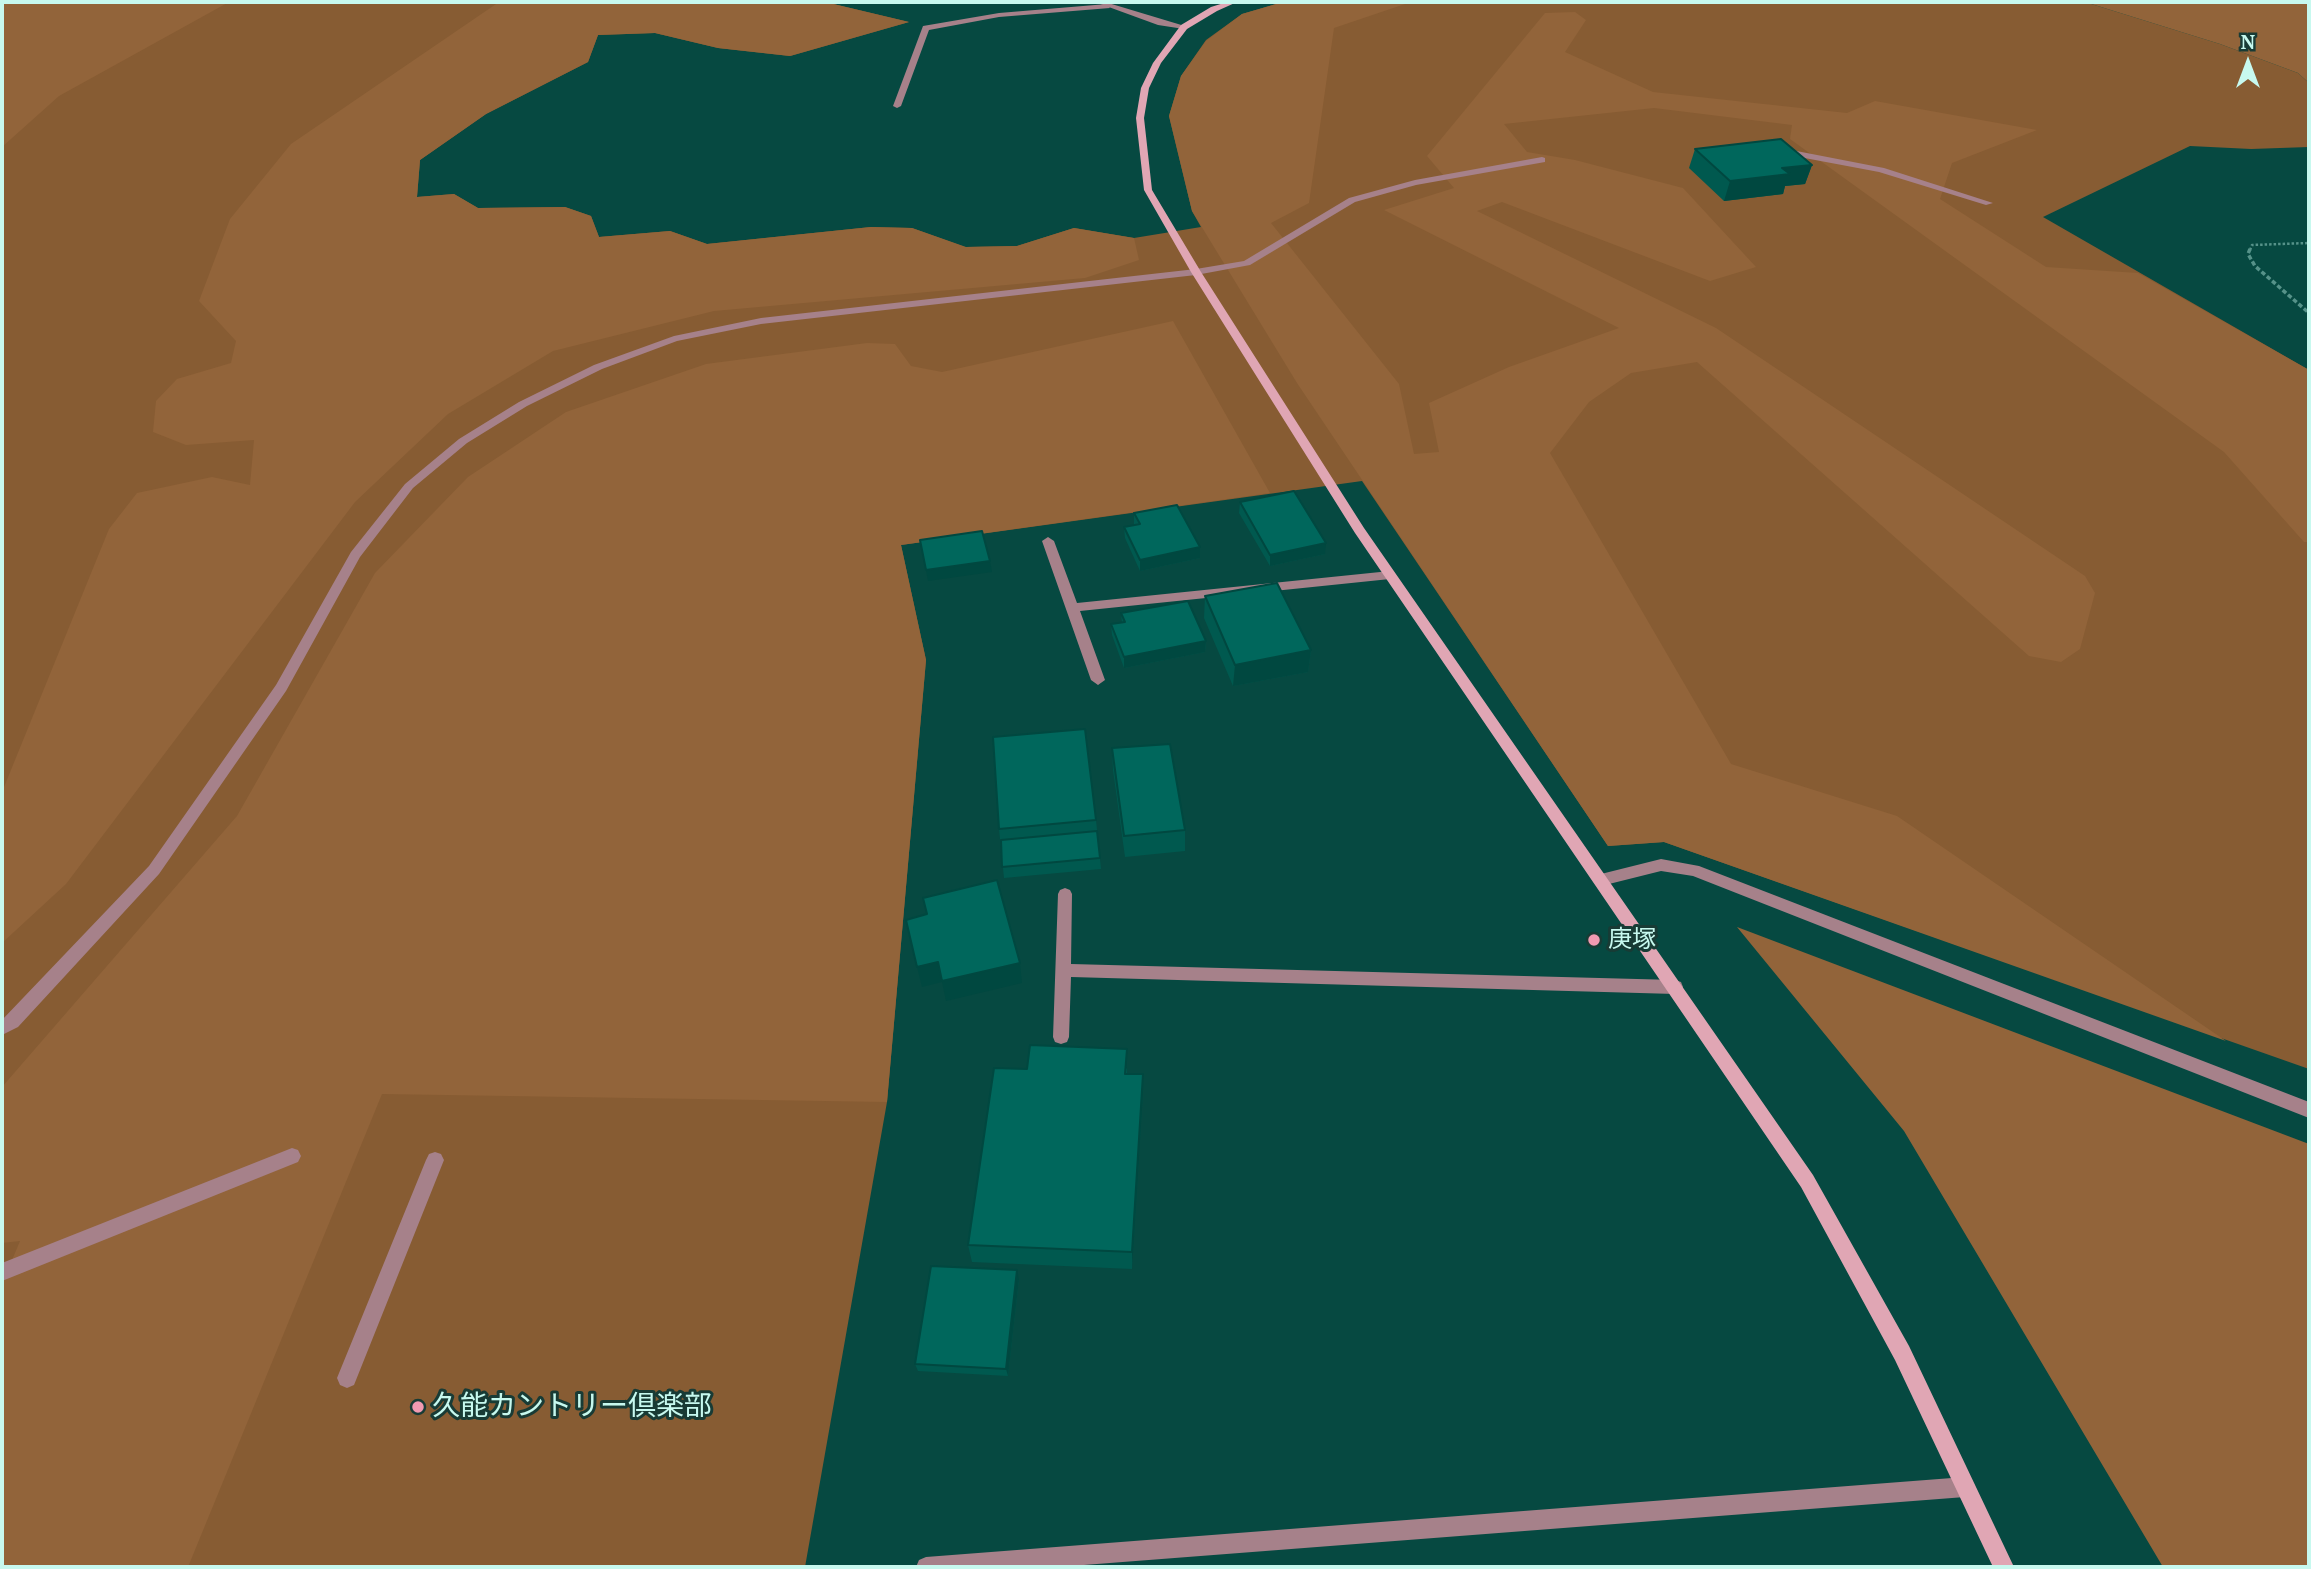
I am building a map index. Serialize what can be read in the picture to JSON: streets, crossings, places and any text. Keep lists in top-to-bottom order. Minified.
{"places":["庚塚","久能カントリー倶楽部"],"north":"top"}
